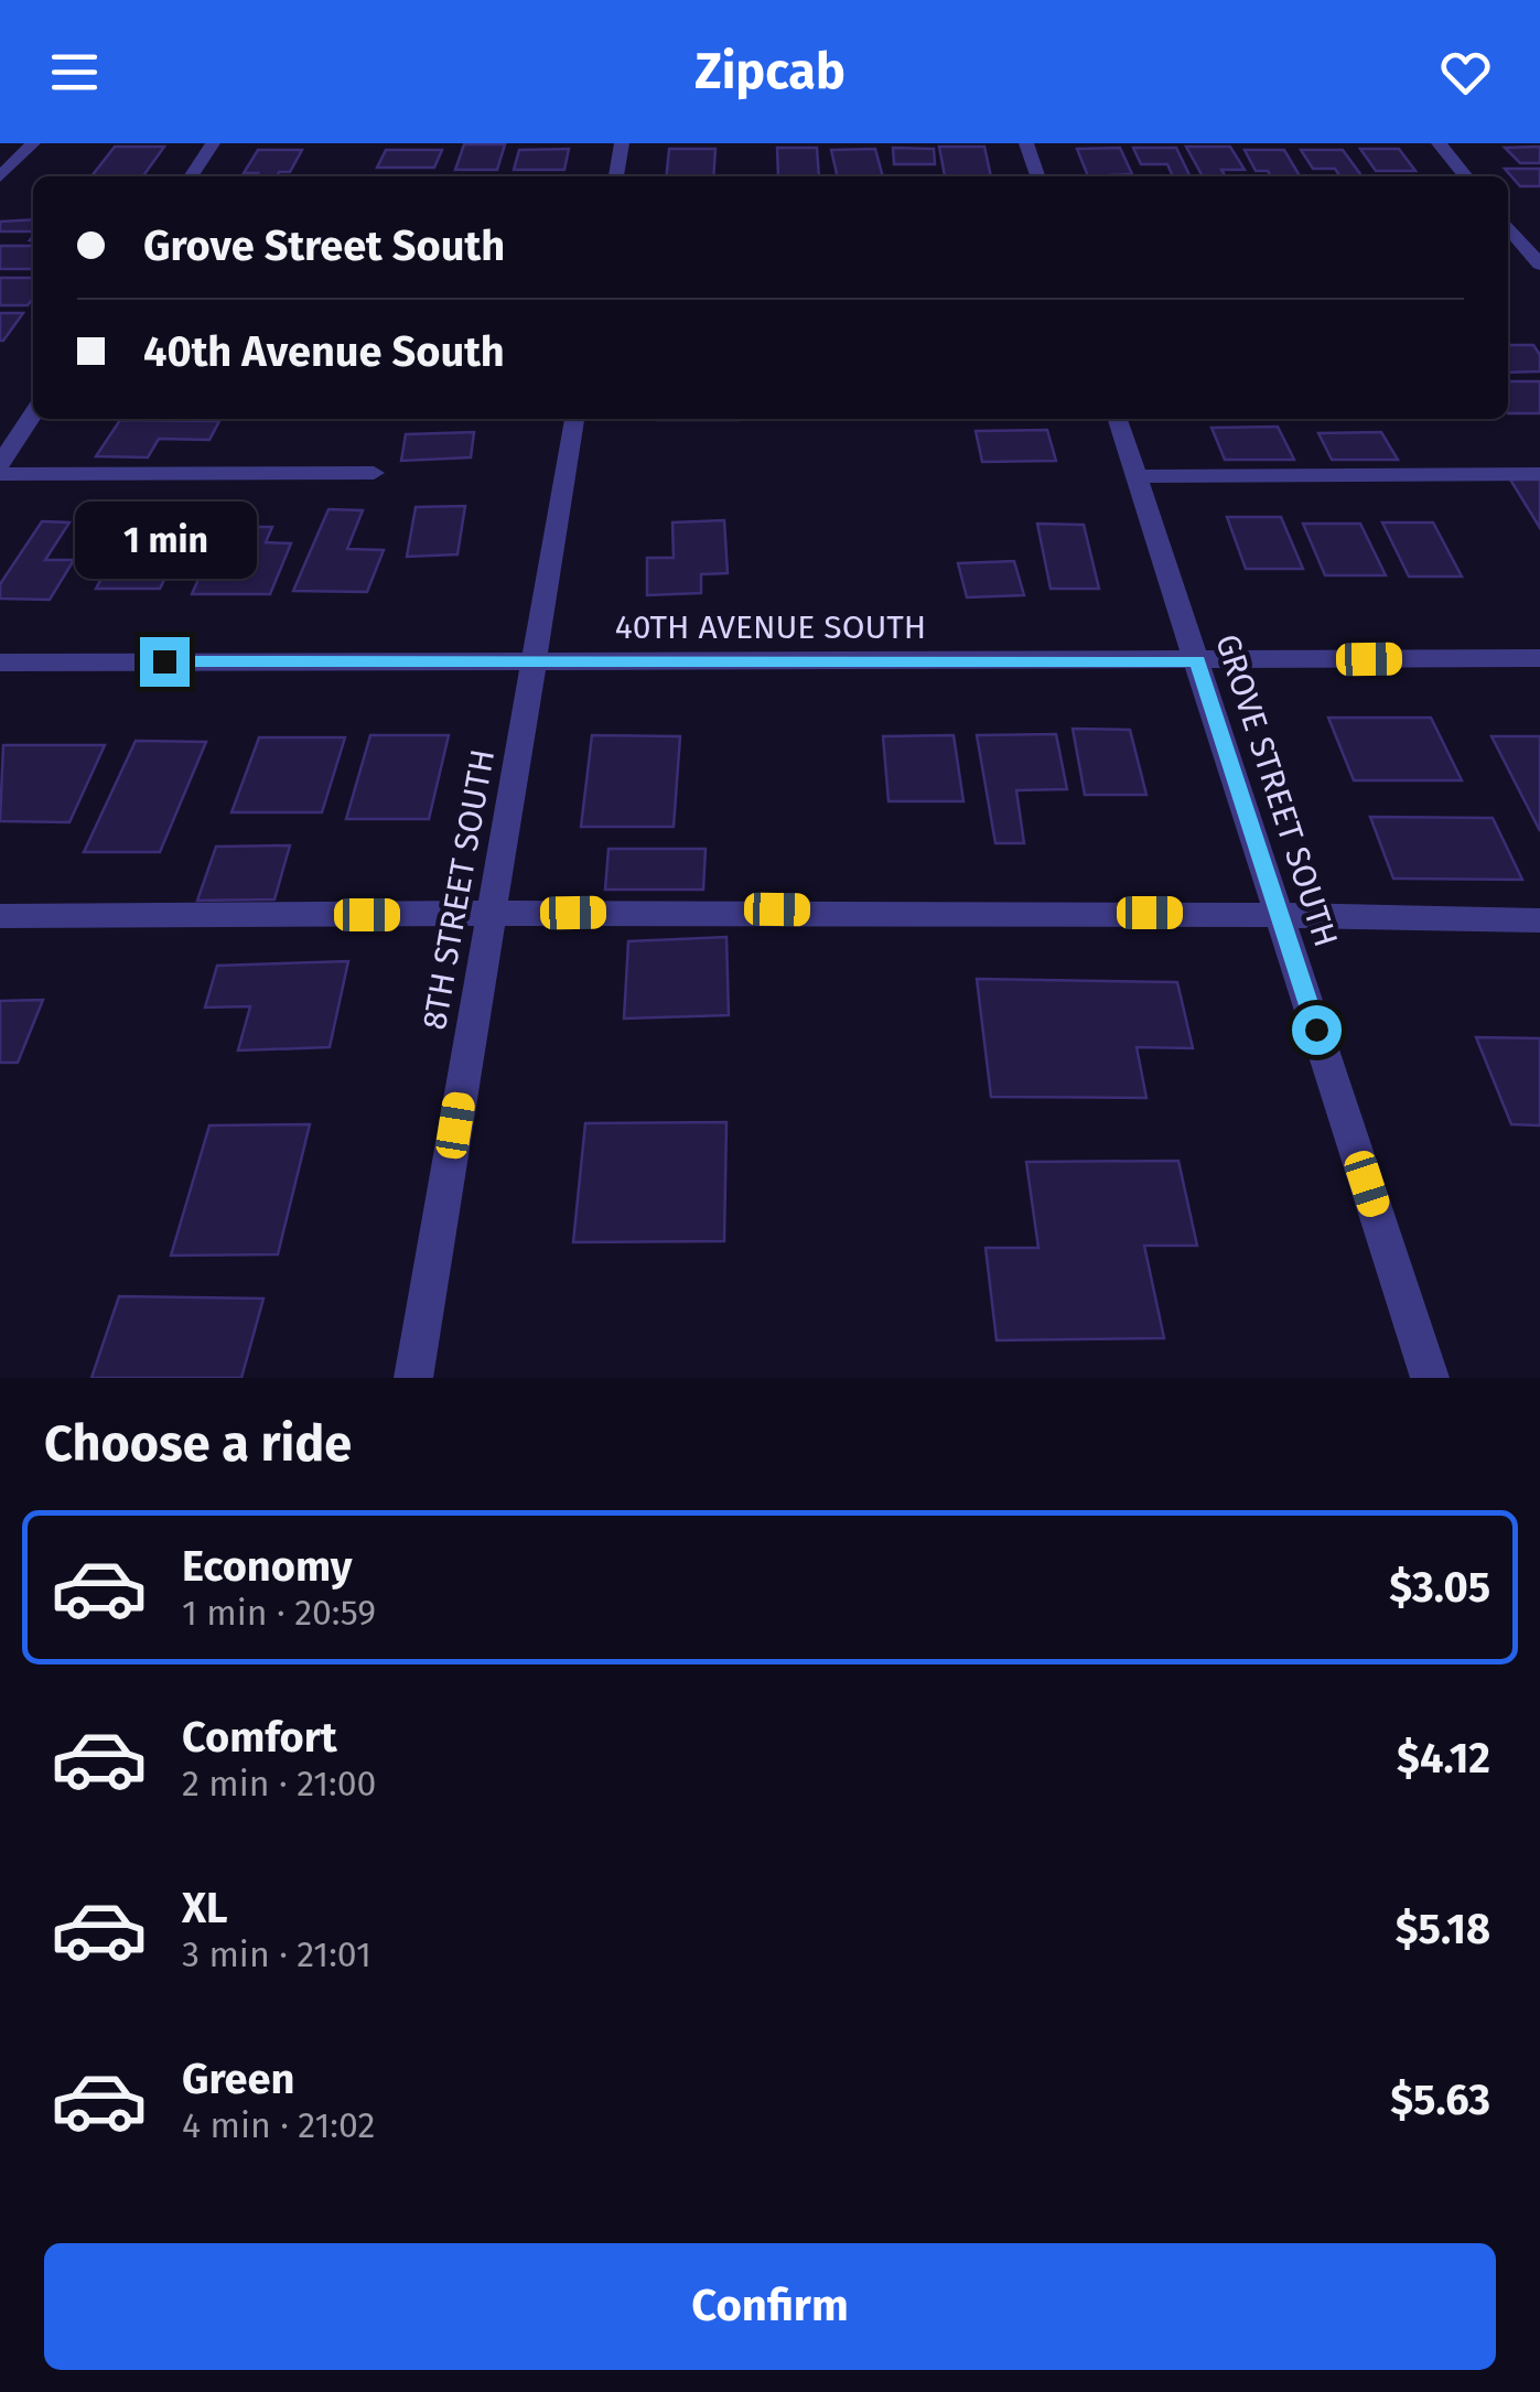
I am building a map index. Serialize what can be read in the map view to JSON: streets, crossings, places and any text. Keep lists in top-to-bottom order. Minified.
{"streets":{"street":["40TH AVENUE SOUTH","GROVE STREET SOUTH","8TH STREET SOUTH"]},"crossings":[["40TH AVENUE SOUTH","GROVE STREET SOUTH"],["40TH AVENUE SOUTH","8TH STREET SOUTH"]],"page":{"header":"Zipcab","banner":["Grove Street South","40th Avenue South"],"bubble":"1 min","heading":"Choose a ride","list":[{"name":"Economy","note":"1 min · 20:59","value":"$3.05"},{"name":"Comfort","note":"2 min · 21:00","value":"$4.12"},{"name":"XL","note":"3 min · 21:01","value":"$5.18"},{"name":"Green","note":"4 min · 21:02","value":"$5.63"}],"buttons":"Confirm"}}
